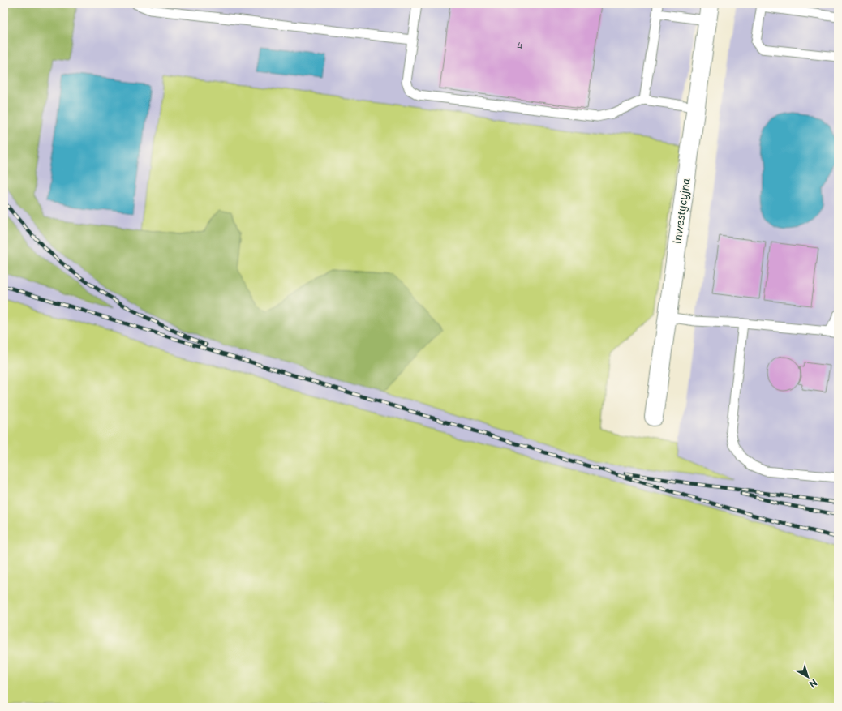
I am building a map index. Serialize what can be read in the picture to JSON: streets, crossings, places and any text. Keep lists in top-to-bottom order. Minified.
{"streets":{"street":["Inwestycyjna"]},"house_numbers":["4"],"north":"bottom right"}
